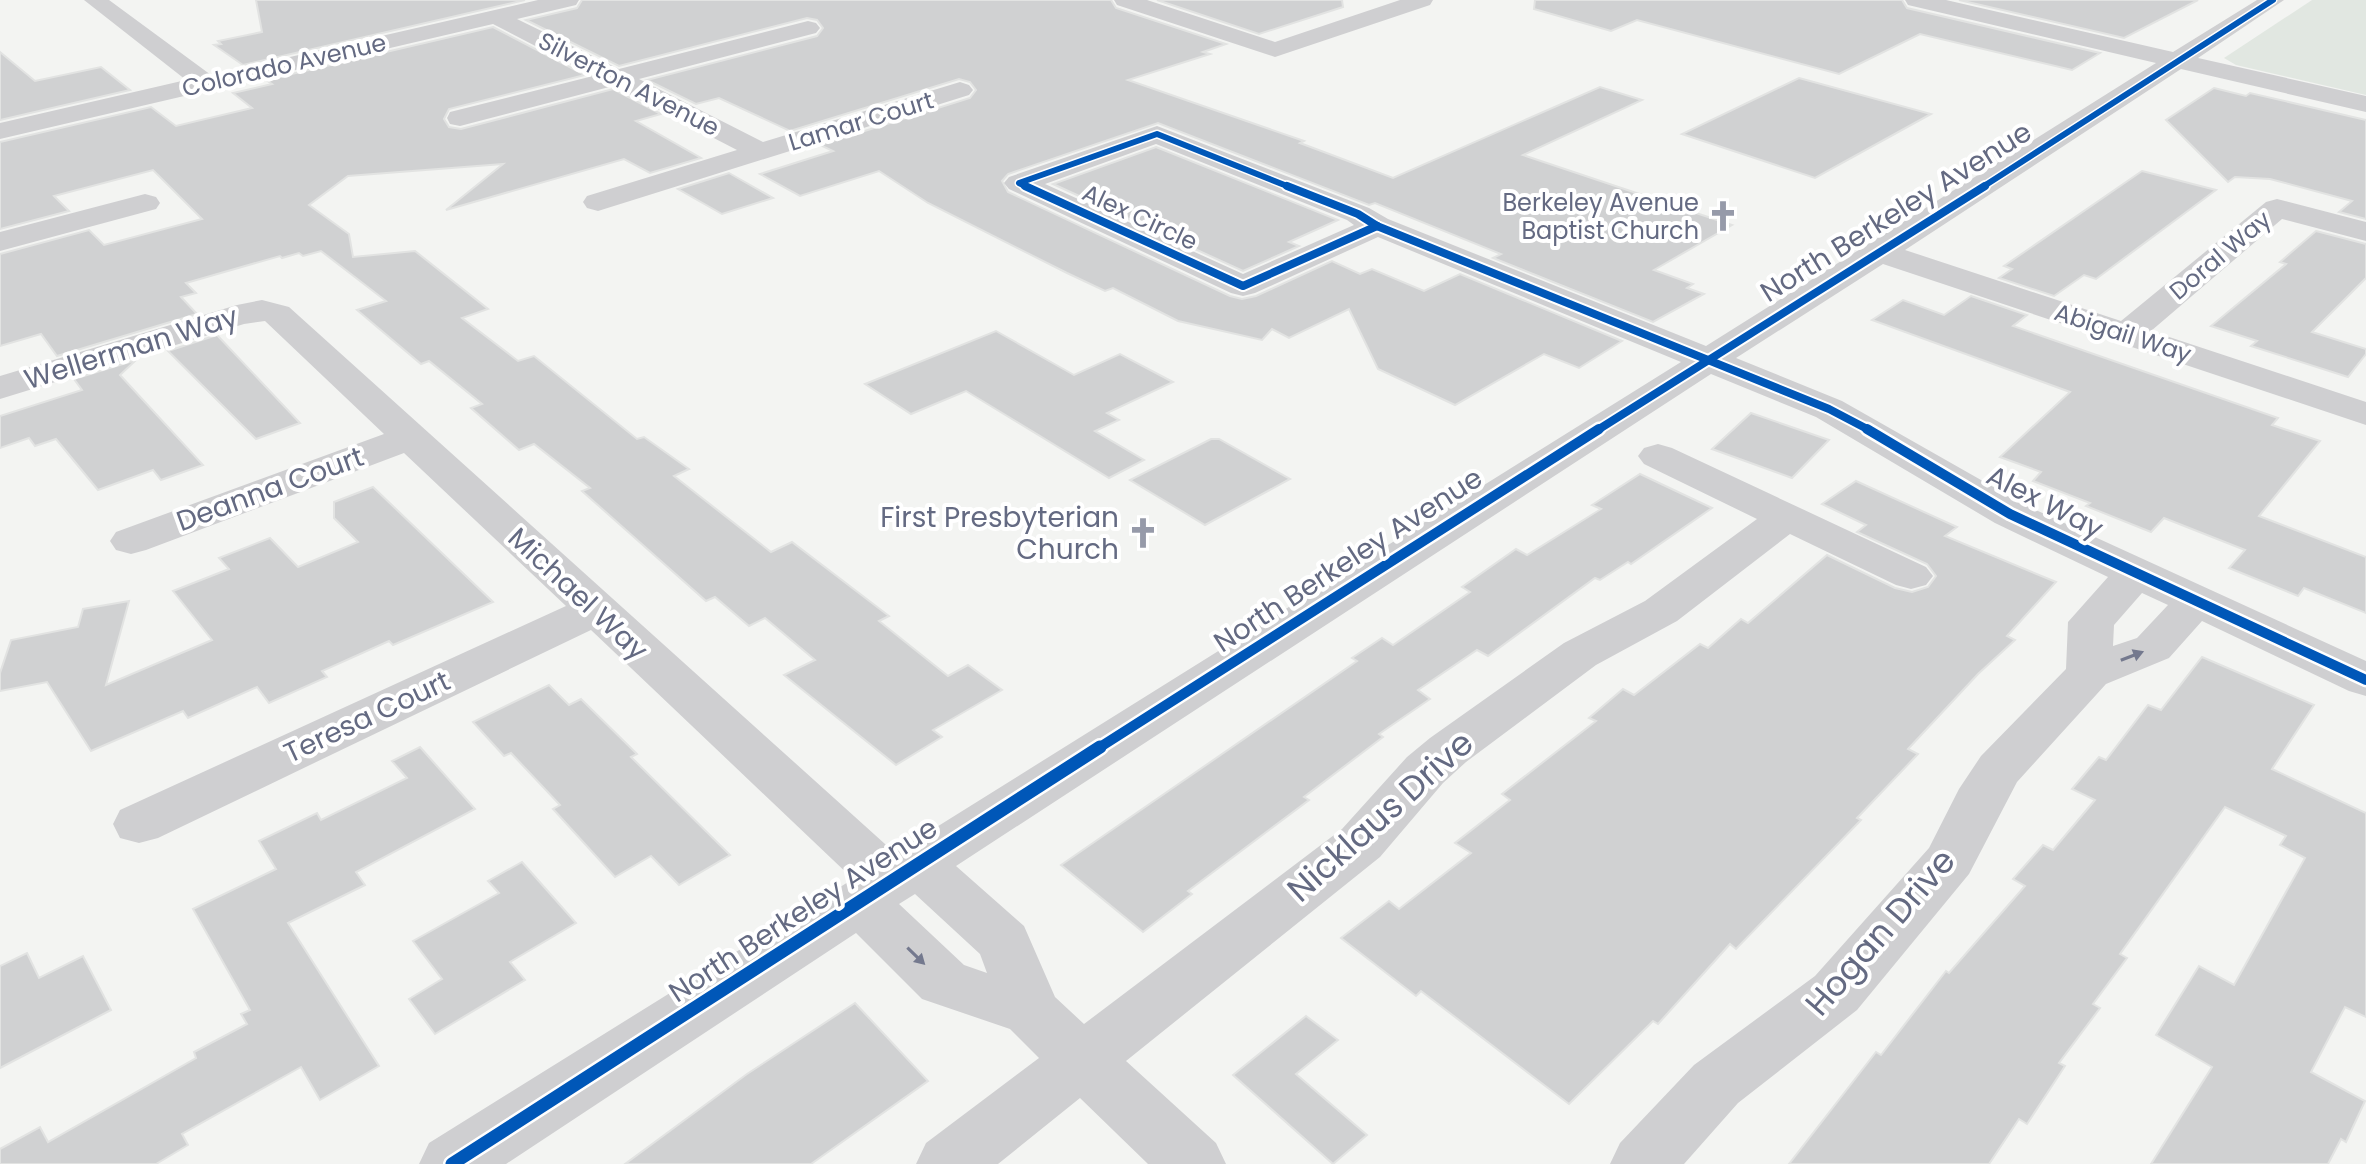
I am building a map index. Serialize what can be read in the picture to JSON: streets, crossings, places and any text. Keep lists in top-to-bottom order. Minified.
{"streets":{"street":["Colorado Avenue","Silverton Avenue","Lamar Court","North Berkeley Avenue","Alex Circle","Doral Way","Abigail Way","Wellerman Way","Deanna Court","Alex Way","Michael Way","Teresa Court","Nicklaus Drive","Hogan Drive"]},"crossings":[["Colorado Avenue","Silverton Avenue"],["Silverton Avenue","Lamar Court"],["North Berkeley Avenue","Alex Circle"],["North Berkeley Avenue","Abigail Way"],["North Berkeley Avenue","Alex Way"],["North Berkeley Avenue","Michael Way"],["Alex Circle","Alex Way"],["Doral Way","Abigail Way"],["Wellerman Way","Michael Way"],["Deanna Court","Michael Way"],["Alex Way","Hogan Drive"],["Michael Way","Teresa Court"],["Michael Way","Nicklaus Drive"]],"places":{"church":["Berkeley Avenue Baptist Church","First Presbyterian Church"]}}
